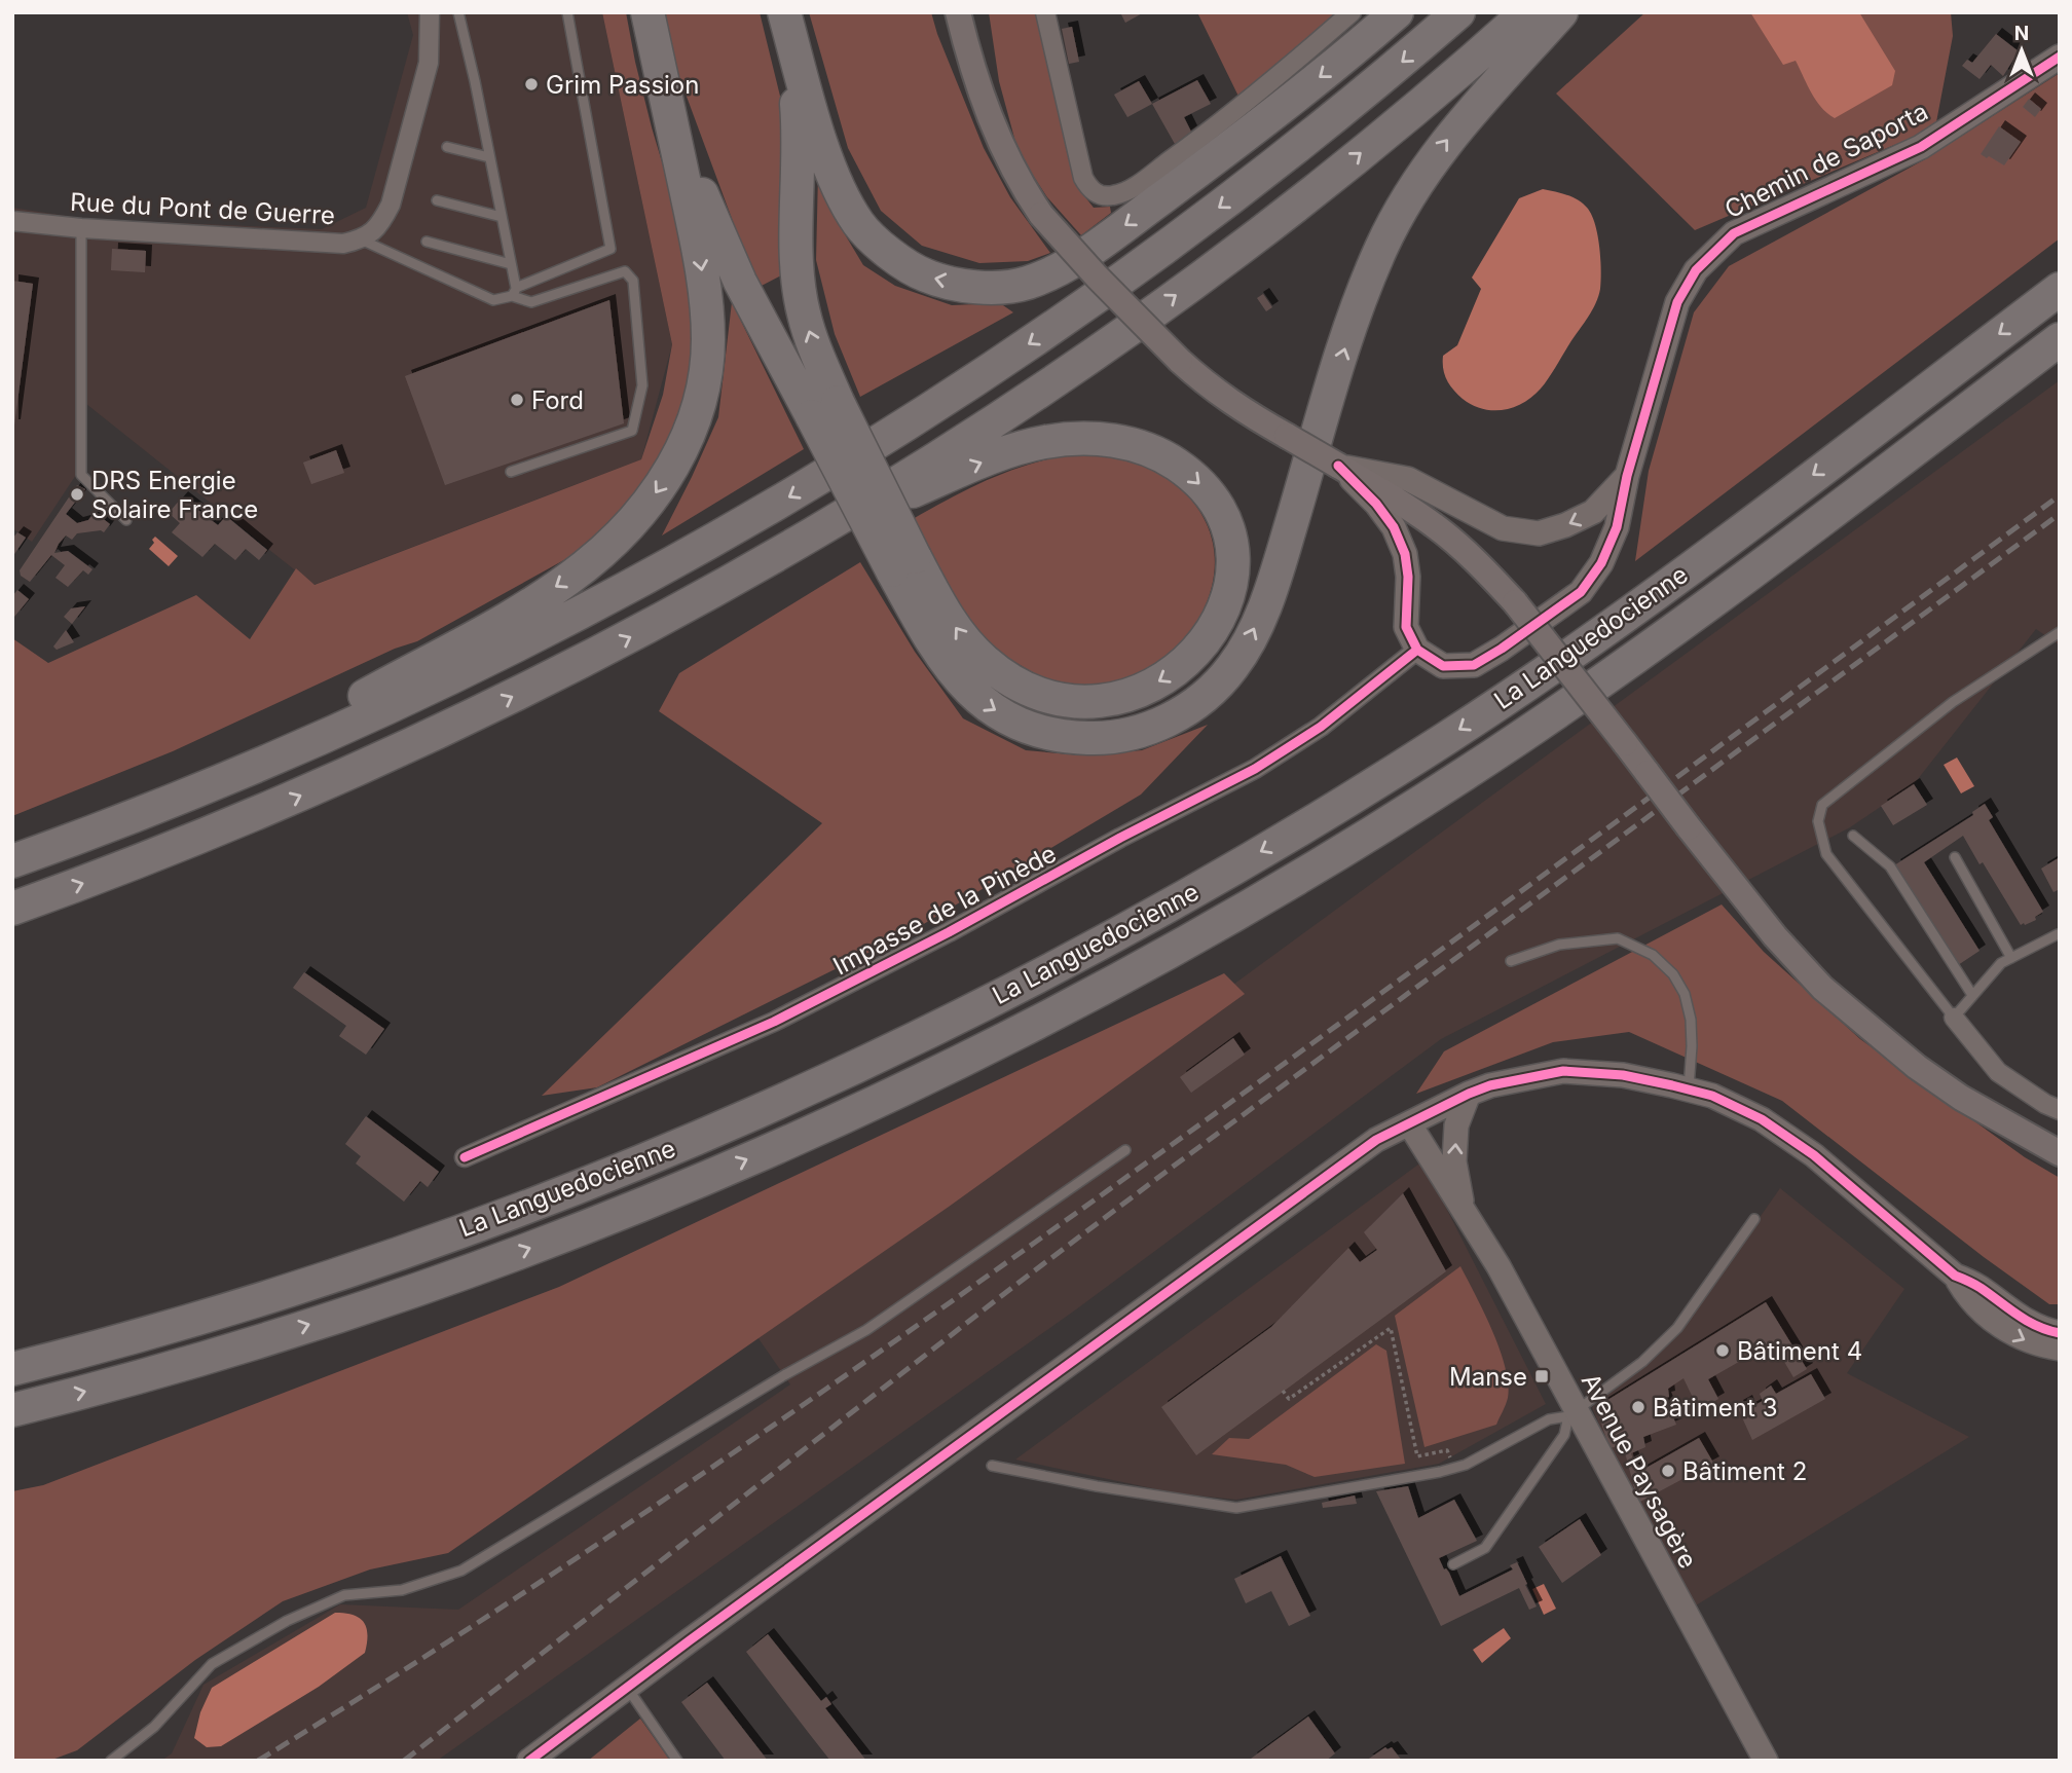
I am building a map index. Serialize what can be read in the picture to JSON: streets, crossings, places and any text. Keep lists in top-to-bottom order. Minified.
{"streets":{"highway":["La Languedocienne"],"street":["Chemin de Saporta","Rue du Pont de Guerre","Impasse de la Pinède","Avenue Paysagère"]},"crossings":[["Chemin de Saporta","Impasse de la Pinède"]],"places":{"other":["Grim Passion","Ford","DRS Energie Solaire France","Bâtiment 4","Bâtiment 3","Bâtiment 2"],"transit":["Manse"]},"north":"top"}
